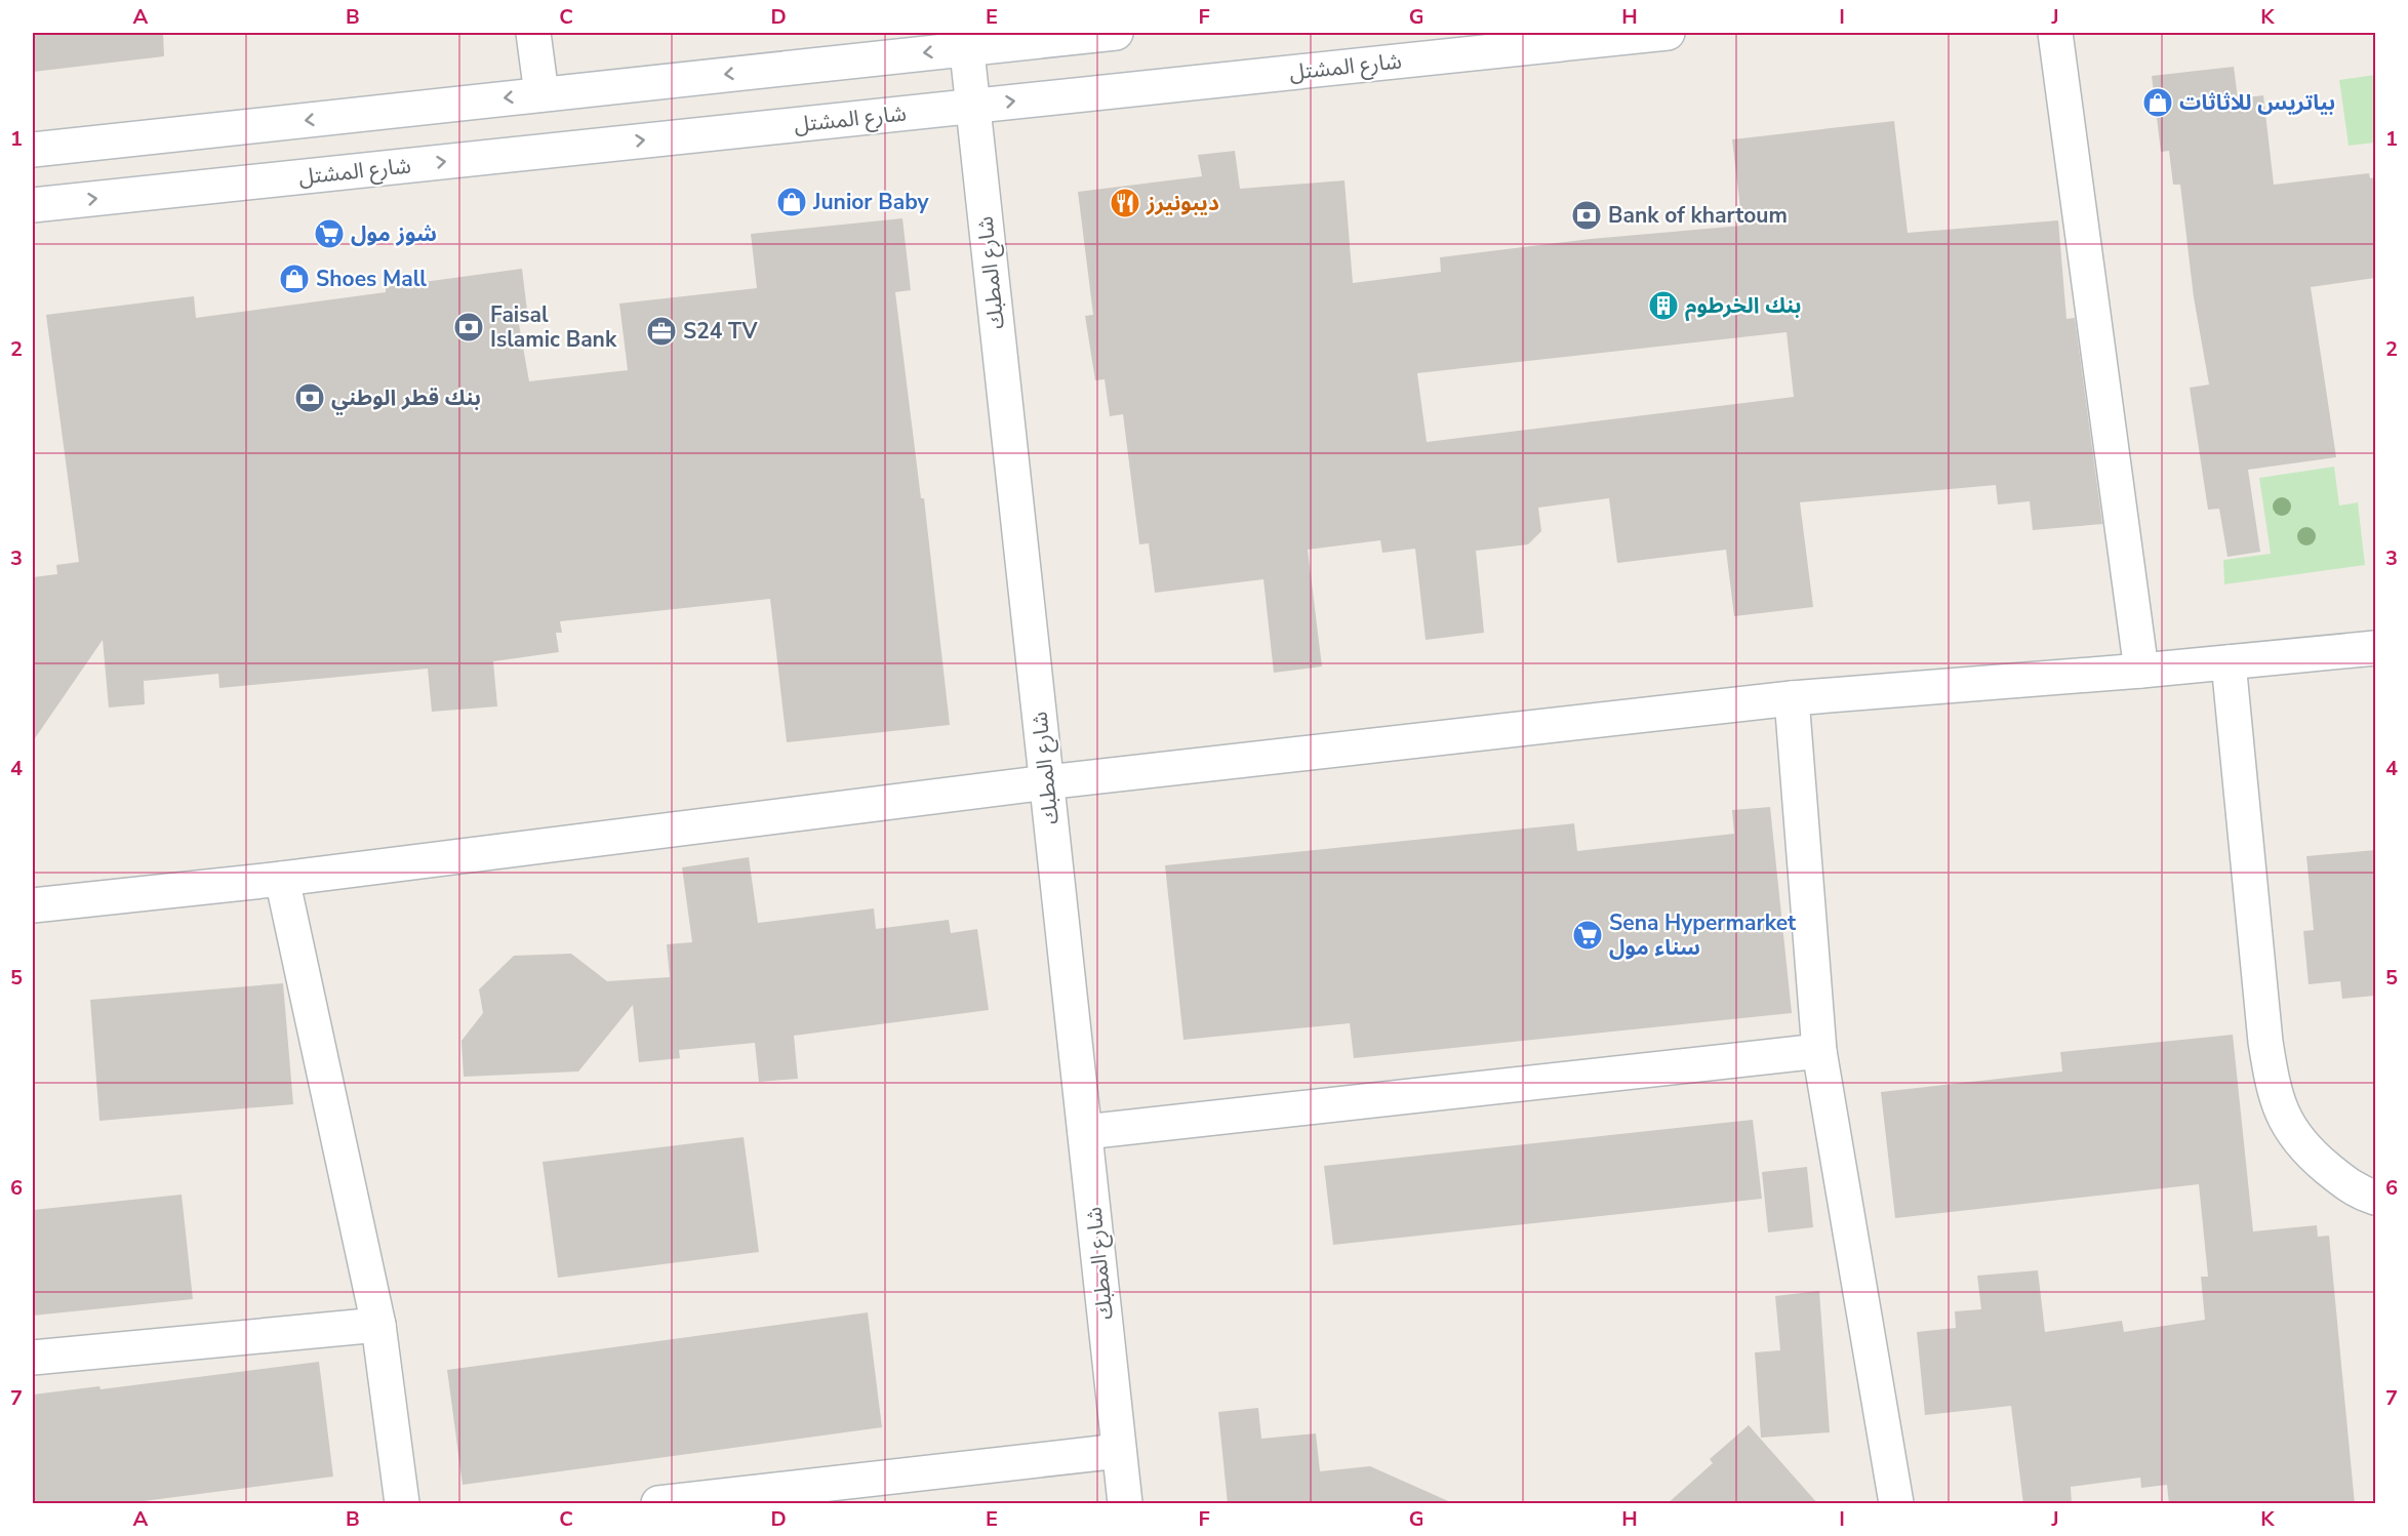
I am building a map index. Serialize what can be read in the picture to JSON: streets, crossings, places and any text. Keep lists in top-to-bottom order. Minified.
{"streets":{"street":["شارع المشتل","شارع المطبك"]},"crossings":[["شارع المشتل","شارع المطبك"]],"places":{"shop":["بياتريس للاثاثات","Junior Baby","Shoes Mall"],"restaurant":["ديبونيرز"],"bank":["Bank of khartoum","Faisal Islamic Bank","بنك قطر الوطني"],"supermarket":["شوز مول","Sena Hypermarket سناء مول"],"building":["بنك الخرطوم"],"office":["S24 TV"]},"grid":{"columns":["A","B","C","D","E","F","G","H","I","J","K"],"rows":["1","2","3","4","5","6","7"]}}
